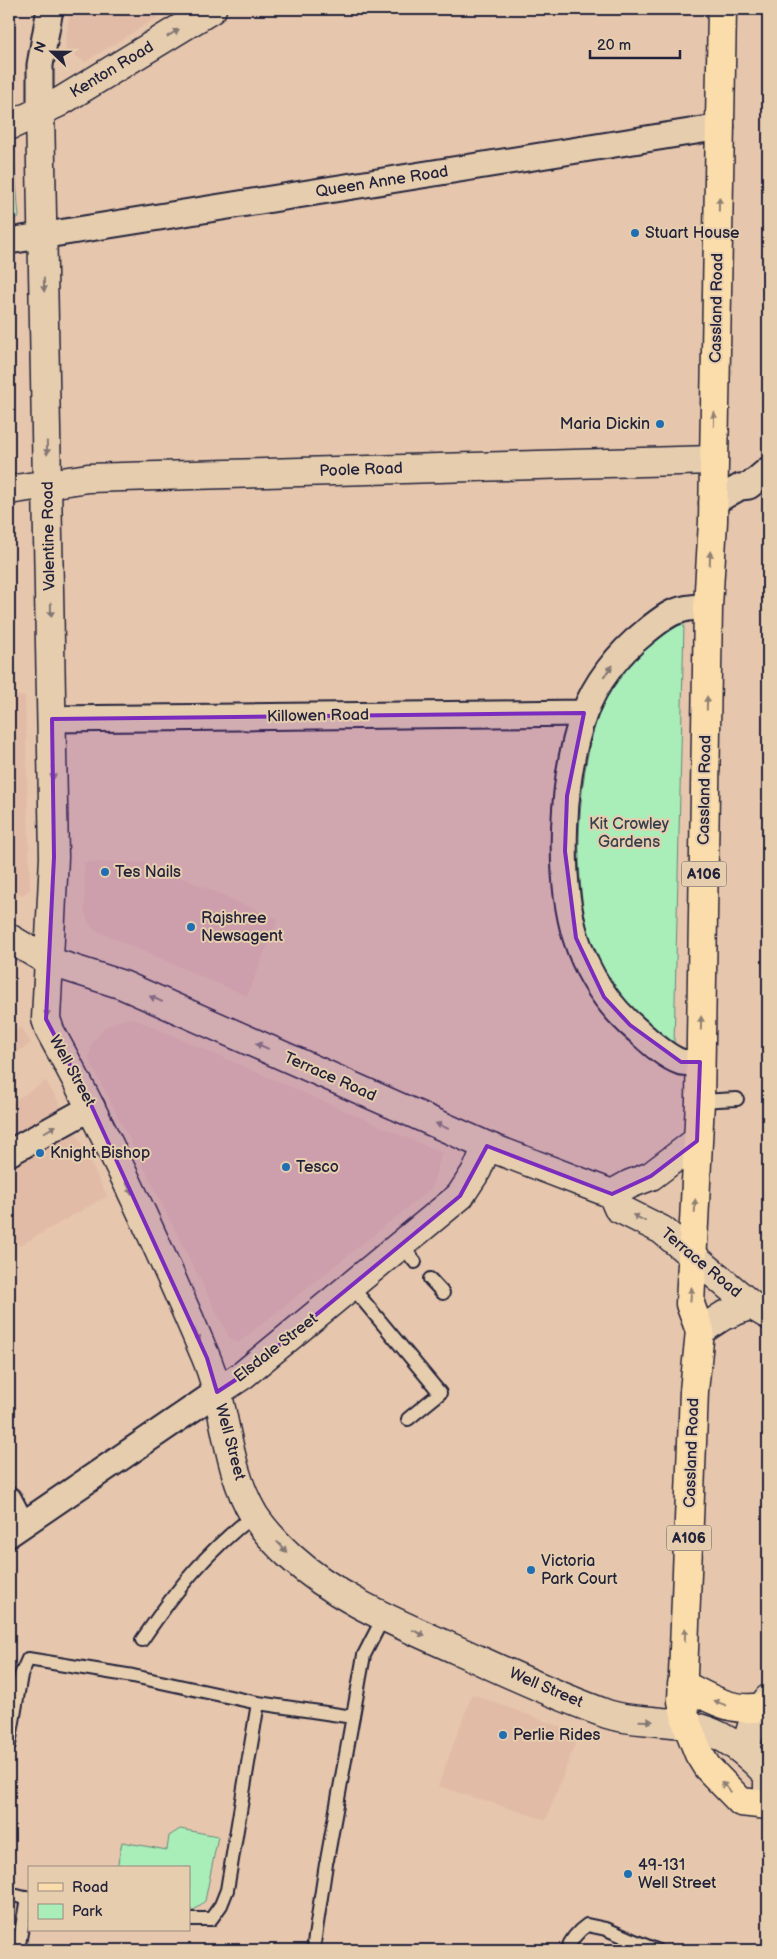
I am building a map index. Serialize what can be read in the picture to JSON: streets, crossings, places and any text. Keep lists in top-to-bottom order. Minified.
{"streets":{"main road":["Cassland Road","A106","Well Street"],"street":["Kenton Road","Queen Anne Road","Poole Road","Valentine Road","Killowen Road","Terrace Road","Elsdale Street"]},"crossings":[["Kenton Road","Valentine Road"],["Queen Anne Road","Cassland Road"],["Queen Anne Road","Valentine Road"],["Cassland Road","Poole Road"],["Cassland Road","Well Street"],["Cassland Road","Terrace Road"],["Poole Road","Valentine Road"],["Valentine Road","Killowen Road"],["Valentine Road","Well Street"],["Valentine Road","Terrace Road"],["Well Street","Terrace Road"],["Well Street","Elsdale Street"],["Terrace Road","Elsdale Street"]],"one_way":["Kenton Road","Cassland Road","Valentine Road","Terrace Road"],"parks":["Kit Crowley Gardens"],"places":["Stuart House","Maria Dickin","Tes Nails","Rajshree Newsagent","Knight Bishop","Tesco","Victoria Park Court","Perlie Rides","49-131 Well Street"],"legend":["Road","Park"],"scale_bar":"20 m","north":"left"}
